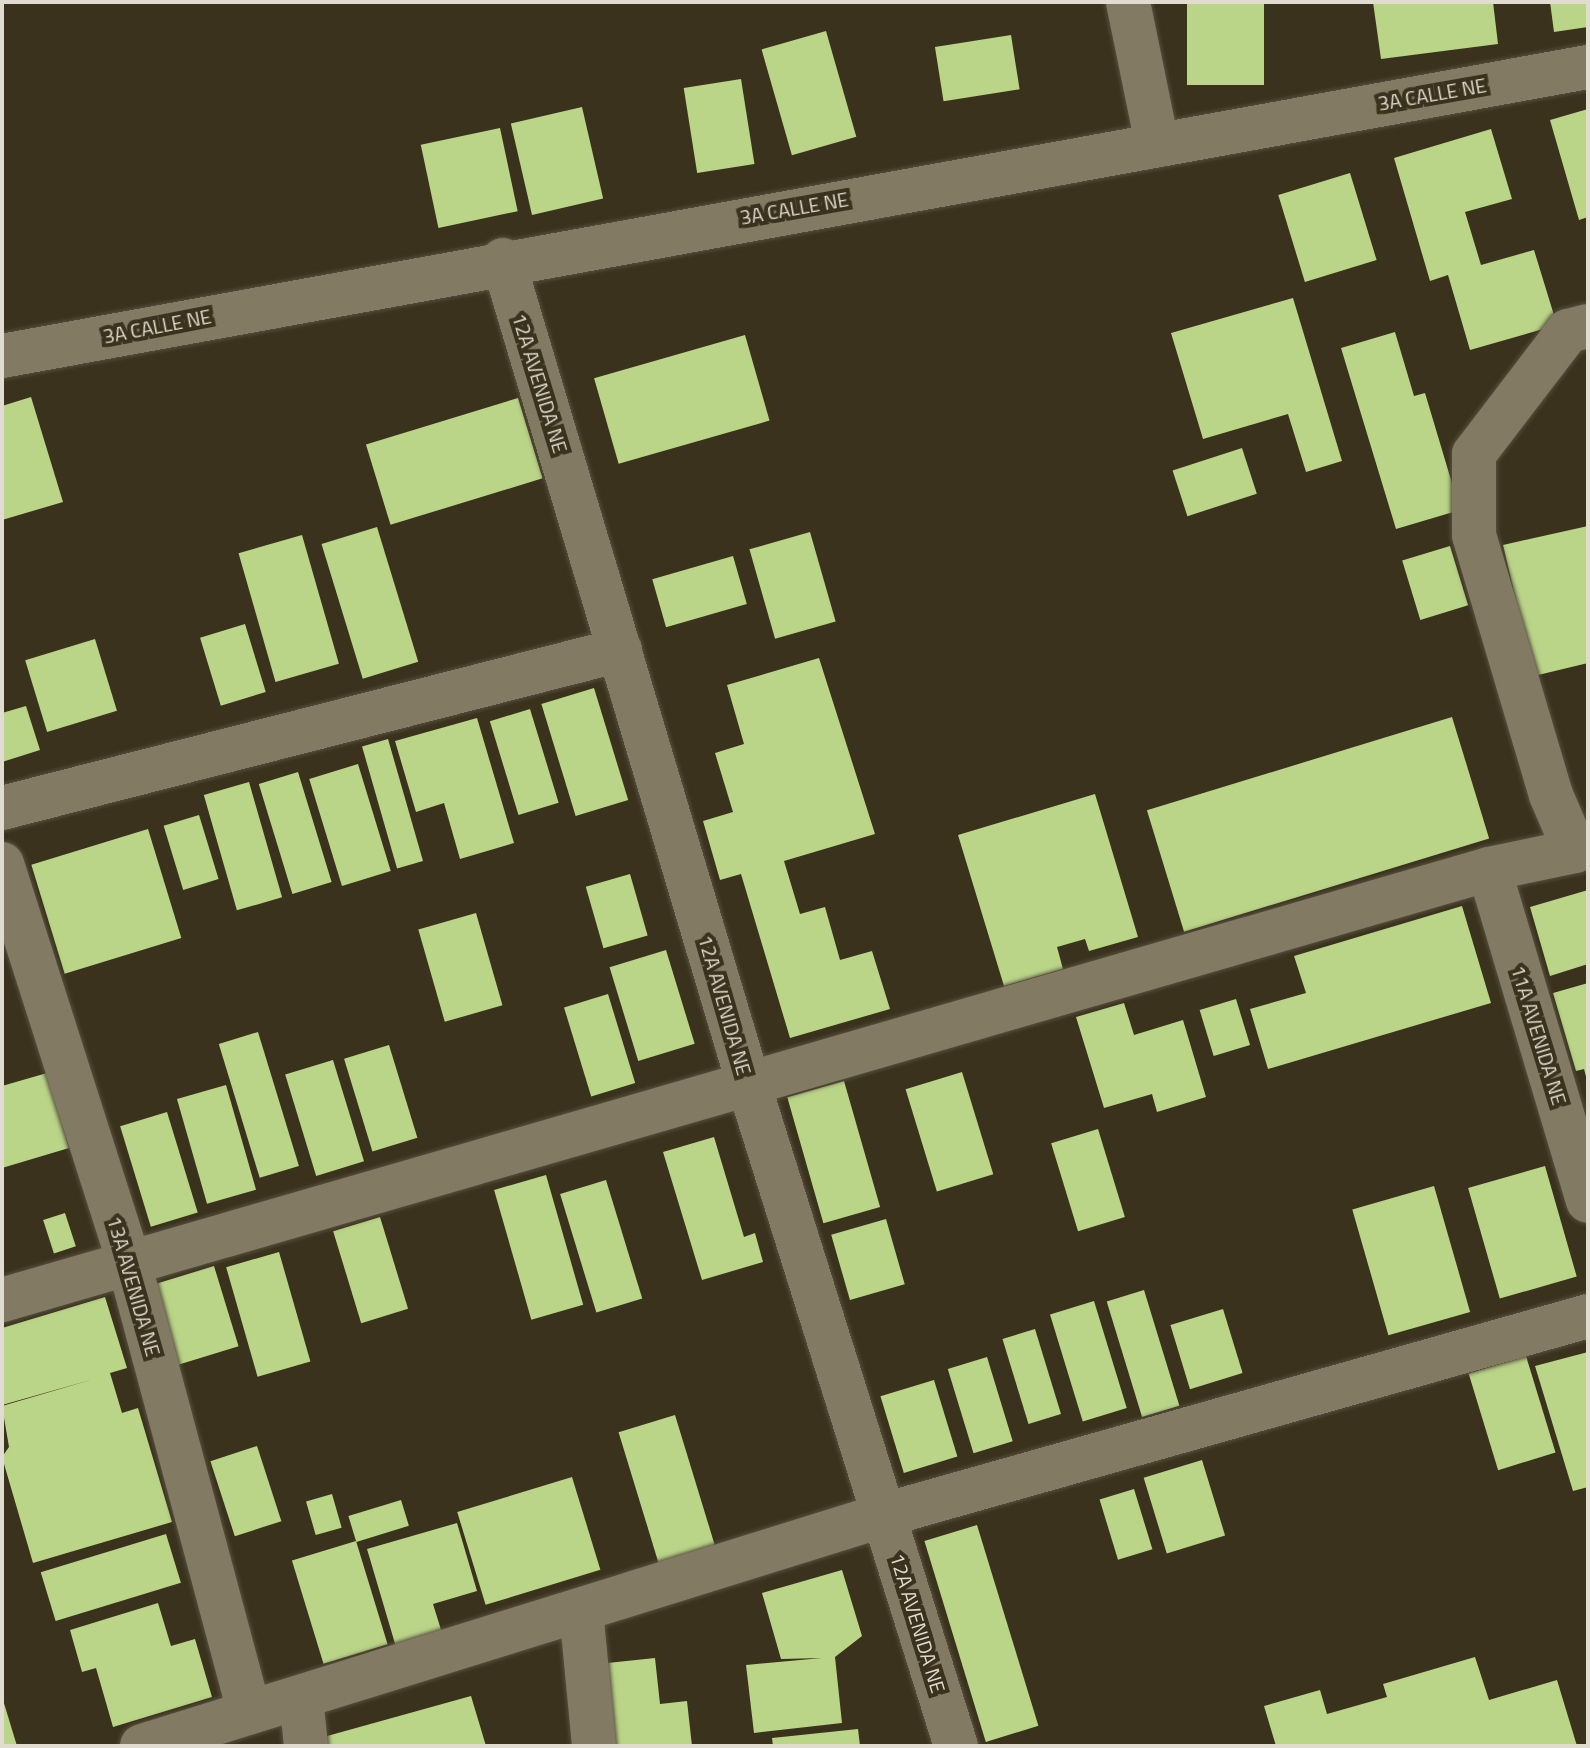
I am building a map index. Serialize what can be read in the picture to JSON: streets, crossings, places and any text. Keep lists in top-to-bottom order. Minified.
{"streets":{"street":["3A CALLE NE","12A AVENIDA NE","11A AVENIDA NE","13A AVENIDA NE"]},"crossings":[["3A CALLE NE","12A AVENIDA NE"]]}
